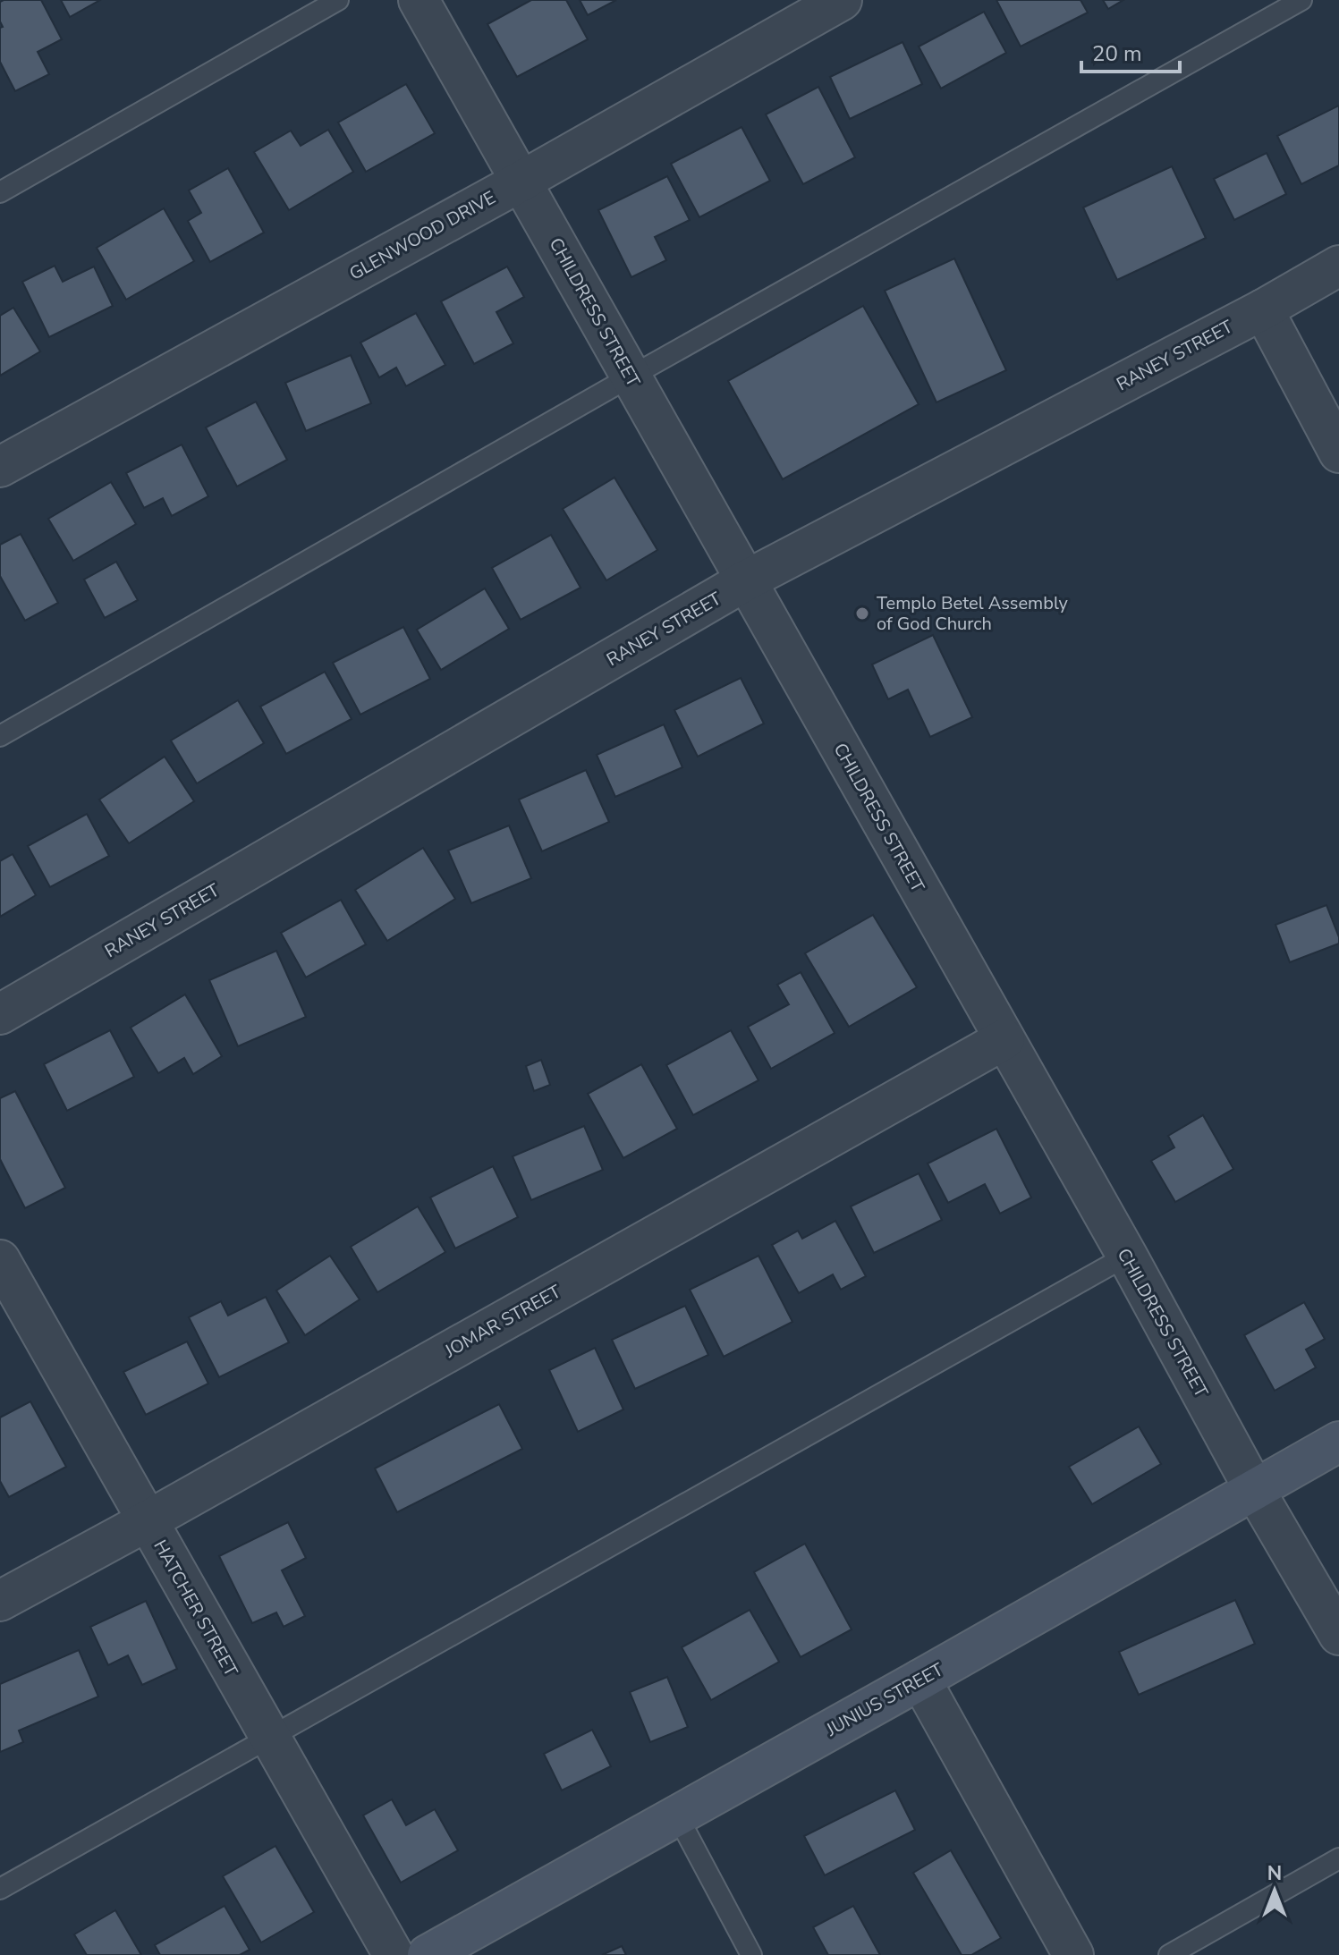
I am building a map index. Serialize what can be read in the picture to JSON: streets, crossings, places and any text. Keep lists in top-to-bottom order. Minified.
{"streets":{"street":["GLENWOOD DRIVE","CHILDRESS STREET","RANEY STREET","JOMAR STREET","HATCHER STREET","JUNIUS STREET"]},"crossings":[["GLENWOOD DRIVE","CHILDRESS STREET"],["CHILDRESS STREET","RANEY STREET"],["CHILDRESS STREET","JOMAR STREET"],["CHILDRESS STREET","JUNIUS STREET"],["JOMAR STREET","HATCHER STREET"]],"places":["Templo Betel Assembly of God Church"],"scale_bar":"20 m","north":"top"}
